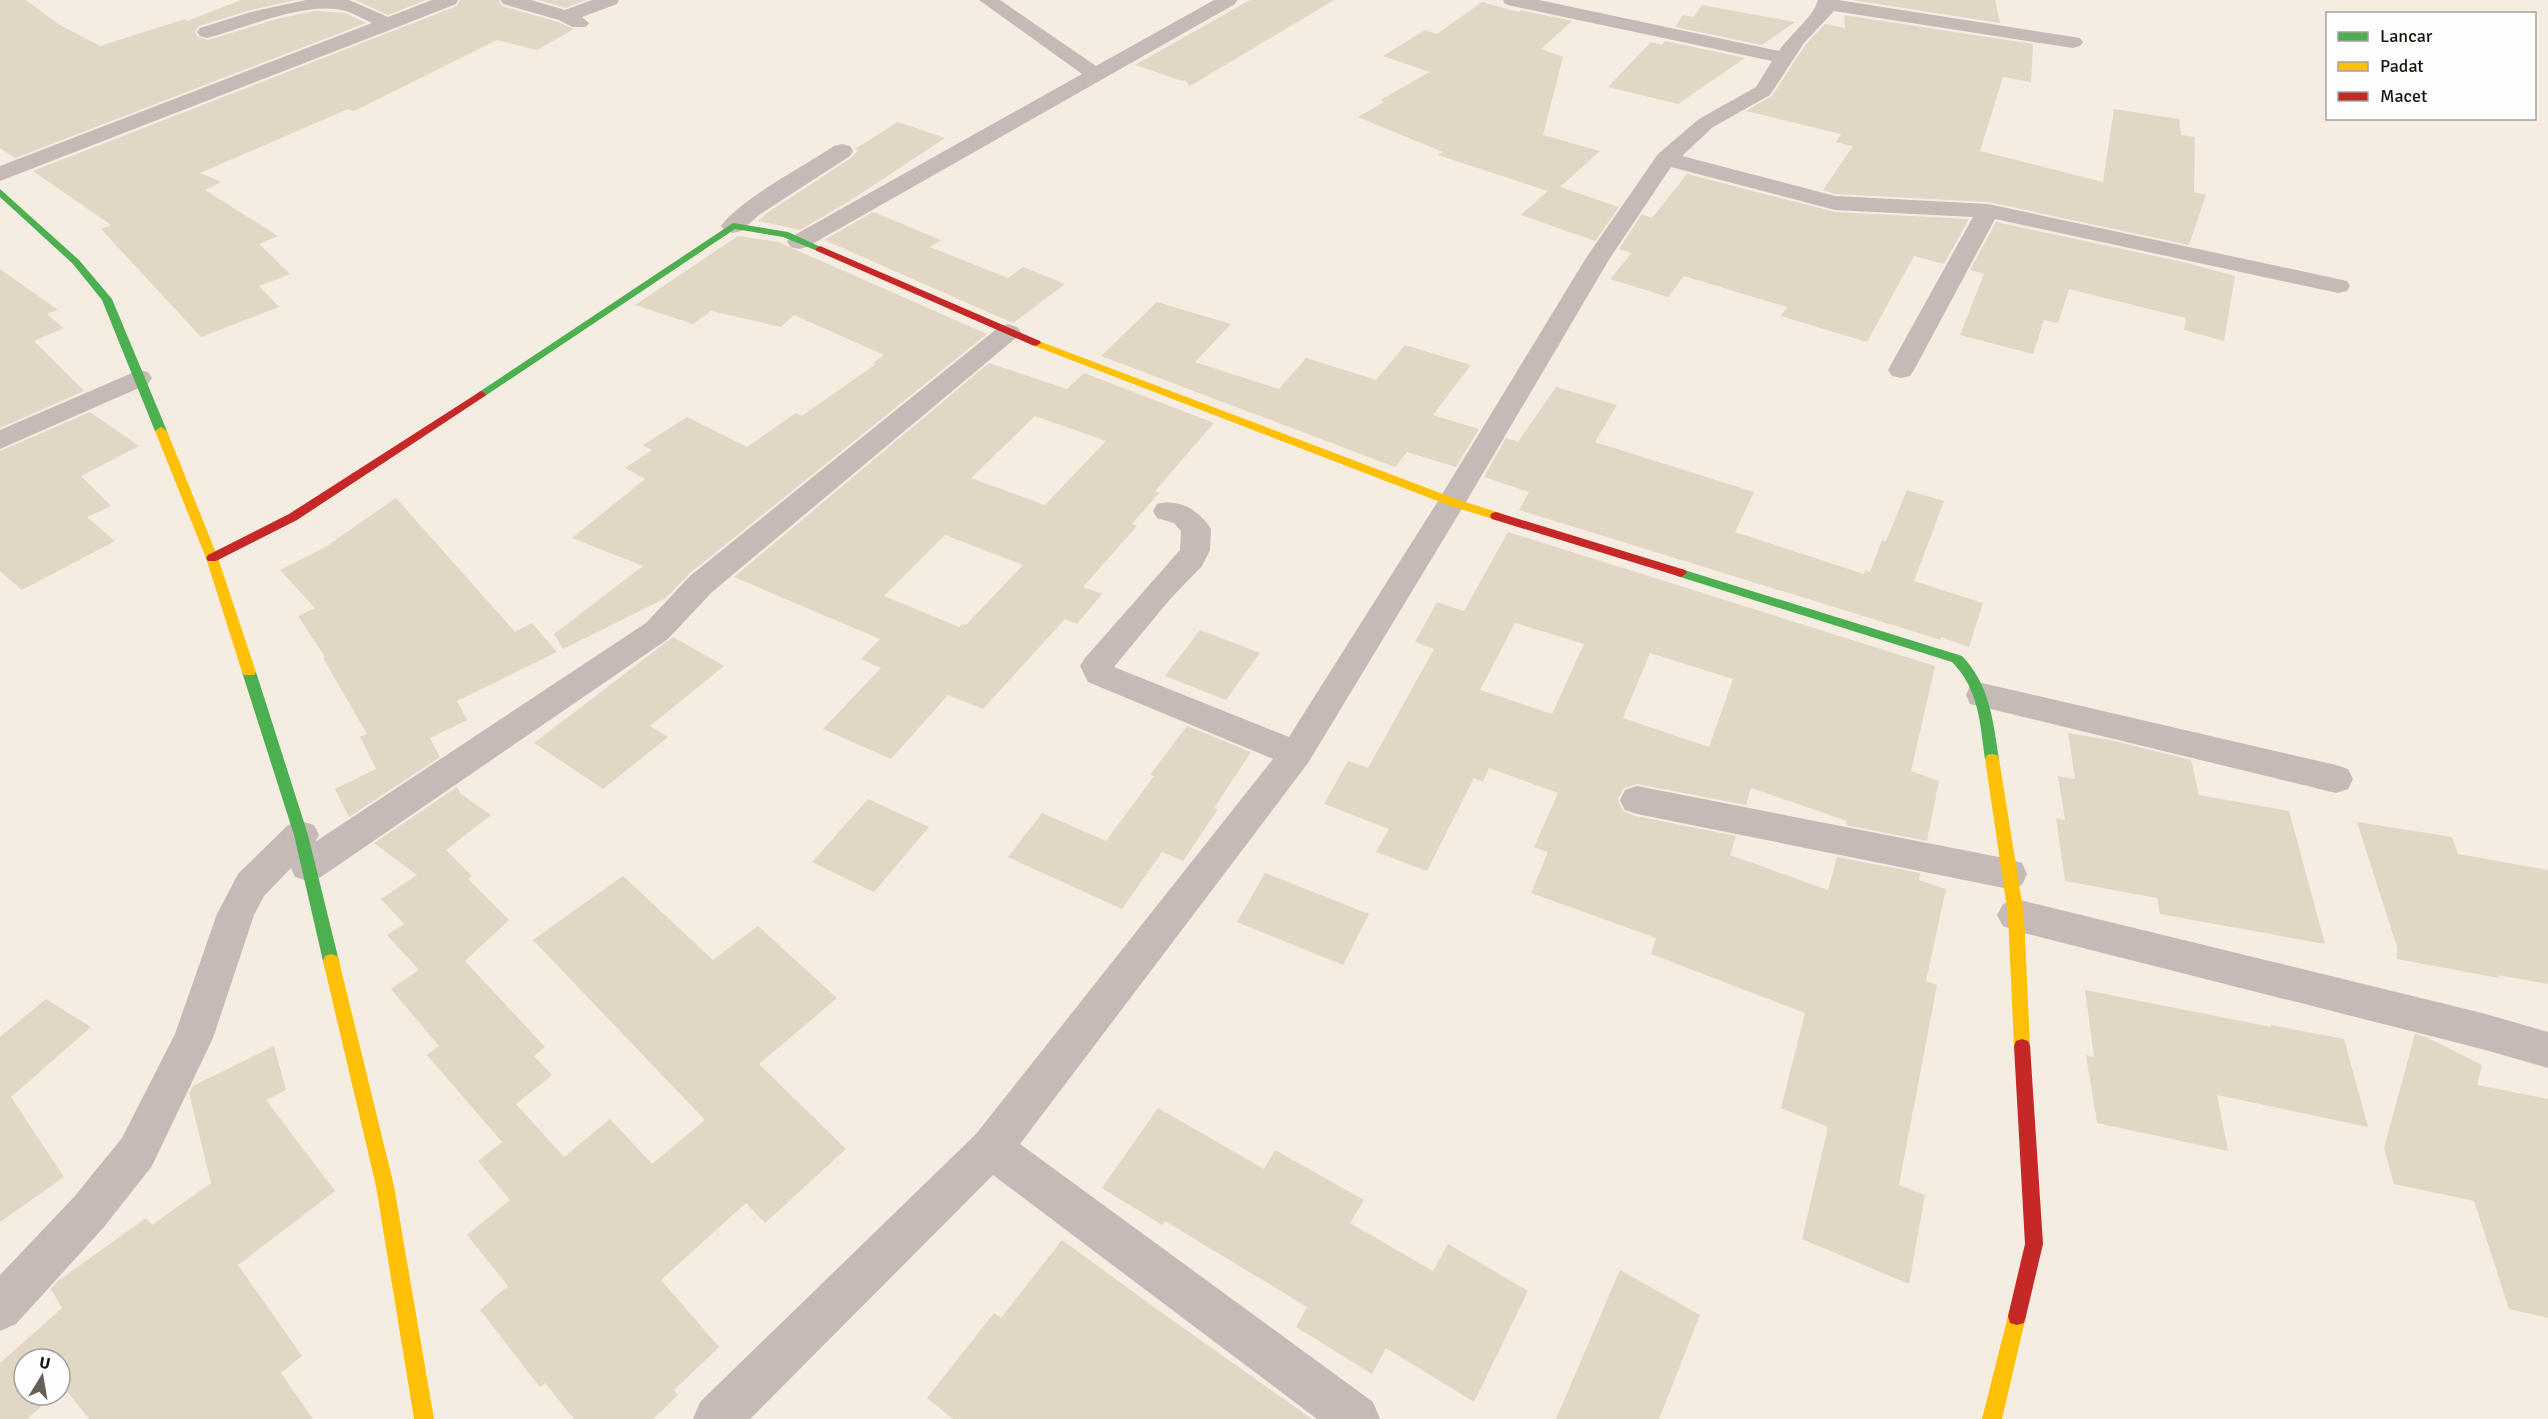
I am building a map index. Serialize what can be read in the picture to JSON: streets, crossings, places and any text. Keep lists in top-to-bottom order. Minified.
{"legend":["Lancar","Padat","Macet"],"north":"top"}
